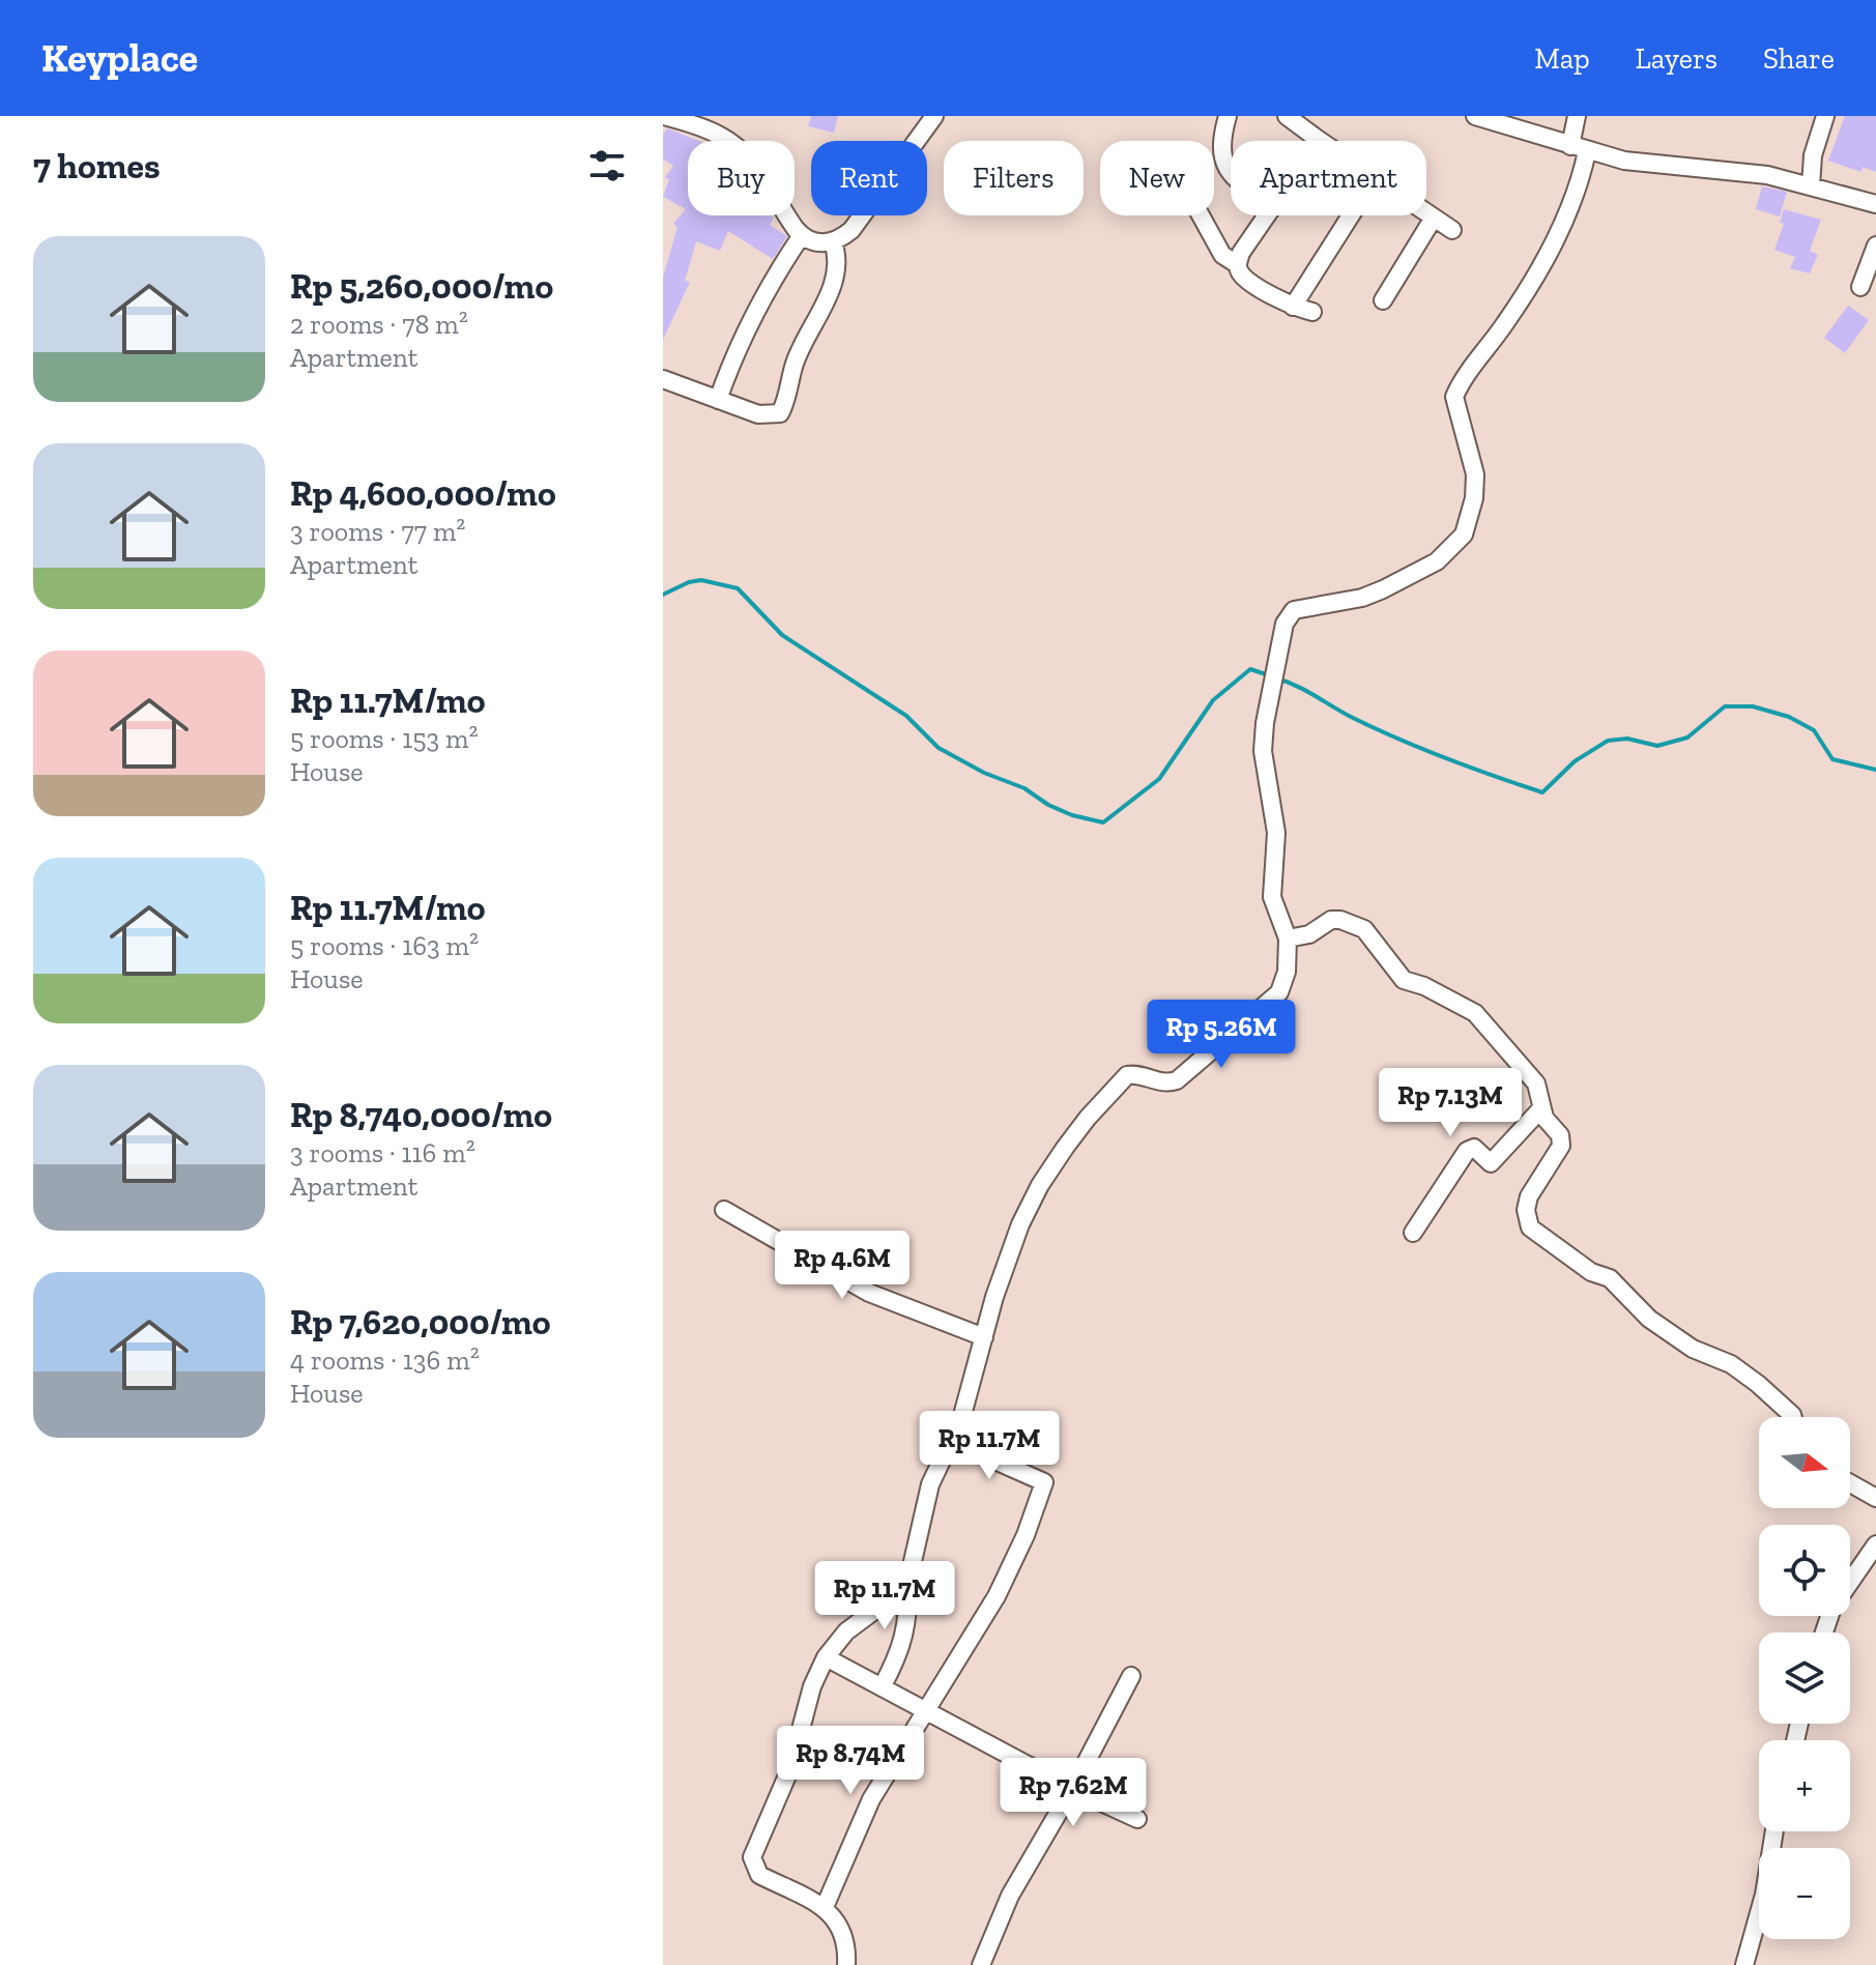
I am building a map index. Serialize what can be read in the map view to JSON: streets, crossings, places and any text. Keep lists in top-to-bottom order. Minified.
{"north":"right","page":{"header":"Keyplace","nav":["Map","Layers","Share"],"heading":"7 homes","chip":["Buy","Rent","Filters","New","Apartment"],"list":[{"name":"Rp 5,260,000/mo","note":"2 rooms · 78 m² · Apartment"},{"name":"Rp 4,600,000/mo","note":"3 rooms · 77 m² · Apartment"},{"name":"Rp 11.7M/mo","note":"5 rooms · 153 m² · House"},{"name":"Rp 11.7M/mo","note":"5 rooms · 163 m² · House"},{"name":"Rp 8,740,000/mo","note":"3 rooms · 116 m² · Apartment"},{"name":"Rp 7,620,000/mo","note":"4 rooms · 136 m² · House"}],"price":["Rp 5.26M","Rp 7.13M","Rp 4.6M","Rp 11.7M","Rp 11.7M","Rp 8.74M","Rp 7.62M"],"map_buttons":["+","−"]}}
